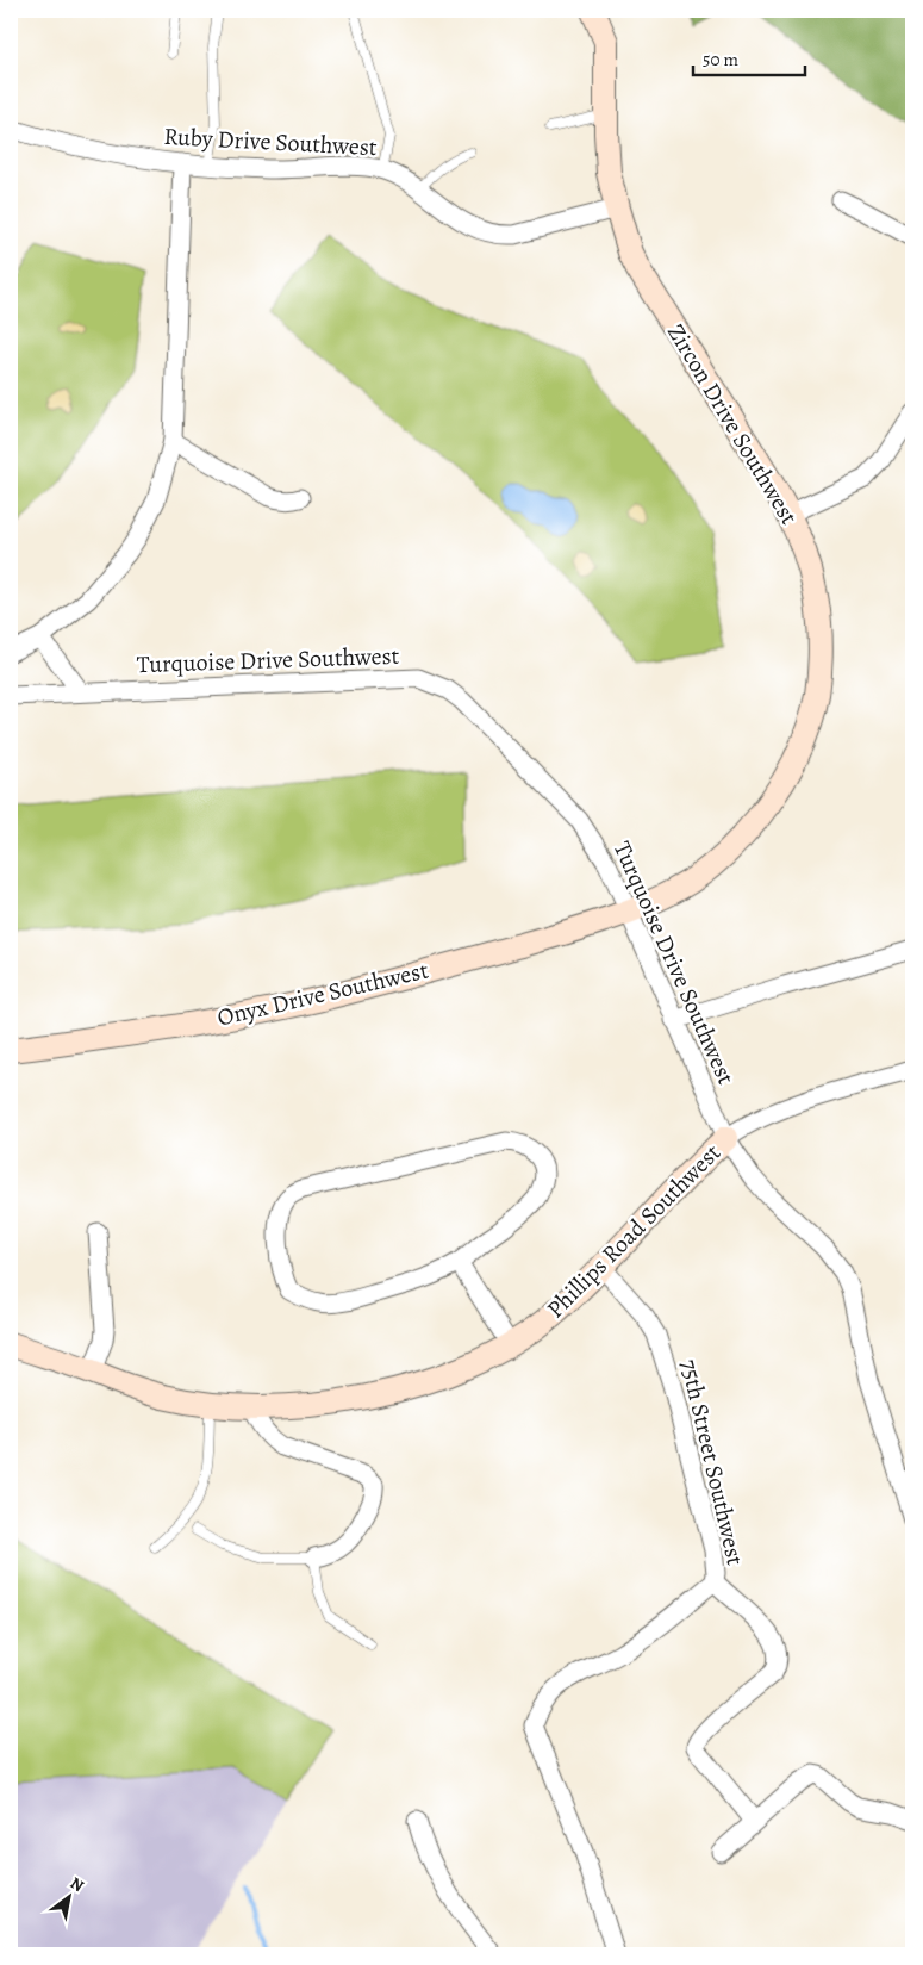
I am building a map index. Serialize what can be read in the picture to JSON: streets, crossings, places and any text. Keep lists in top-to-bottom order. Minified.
{"streets":{"street":["Ruby Drive Southwest","Zircon Drive Southwest","Turquoise Drive Southwest","Onyx Drive Southwest","Phillips Road Southwest","75th Street Southwest"]},"crossings":[["Ruby Drive Southwest","Zircon Drive Southwest"],["Zircon Drive Southwest","Turquoise Drive Southwest"],["Zircon Drive Southwest","Onyx Drive Southwest"],["Turquoise Drive Southwest","Onyx Drive Southwest"],["Turquoise Drive Southwest","Phillips Road Southwest"],["Phillips Road Southwest","75th Street Southwest"]],"scale_bar":"50 m","north":"top right"}
